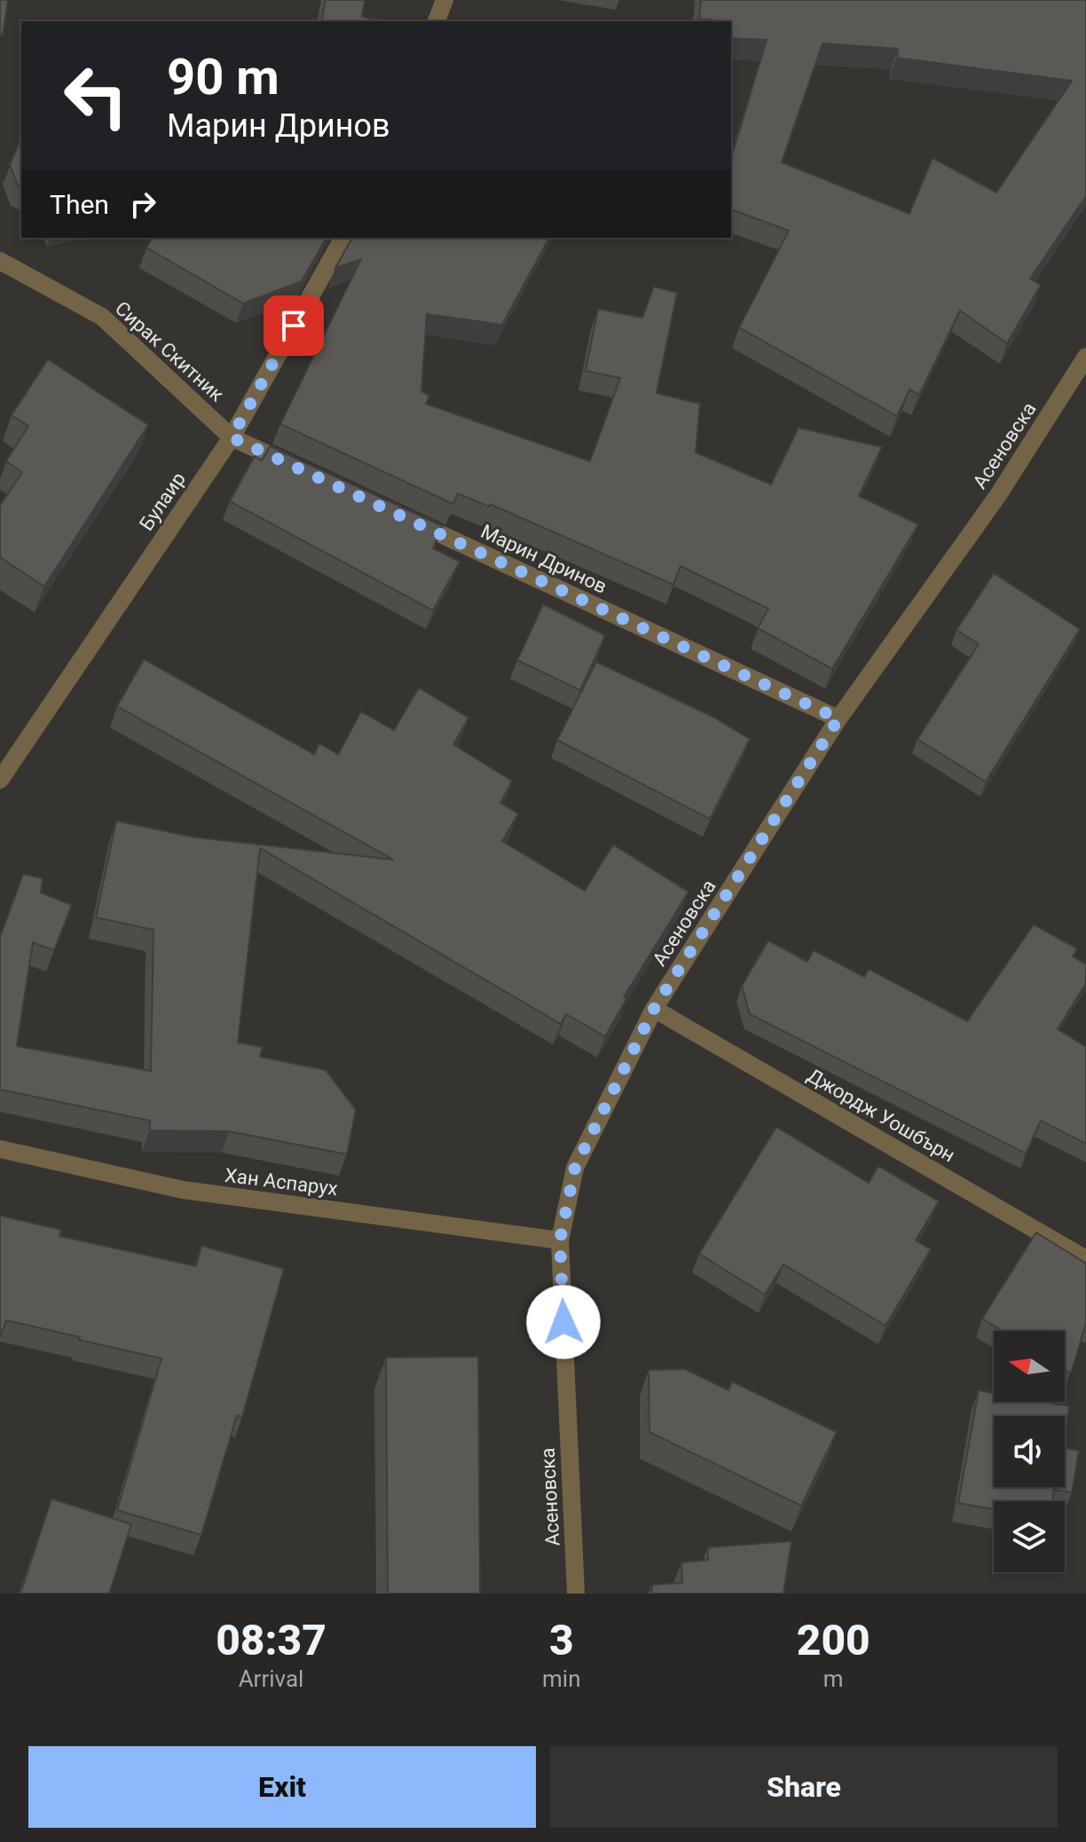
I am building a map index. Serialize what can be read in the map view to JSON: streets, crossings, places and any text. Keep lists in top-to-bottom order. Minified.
{"streets":{"street":["Сирак Скитник","Асеновска","Булаир","Марин Дринов","Джордж Уошбърн","Хан Аспарух"]},"crossings":[["Сирак Скитник","Булаир"],["Асеновска","Марин Дринов"],["Асеновска","Джордж Уошбърн"],["Асеновска","Хан Аспарух"]],"north":"left","page":{"turn":["90 m","Марин Дринов"],"then":"Then","eta":["08:37","Arrival","3","min","200","m"],"buttons":["Exit","Share"]}}
